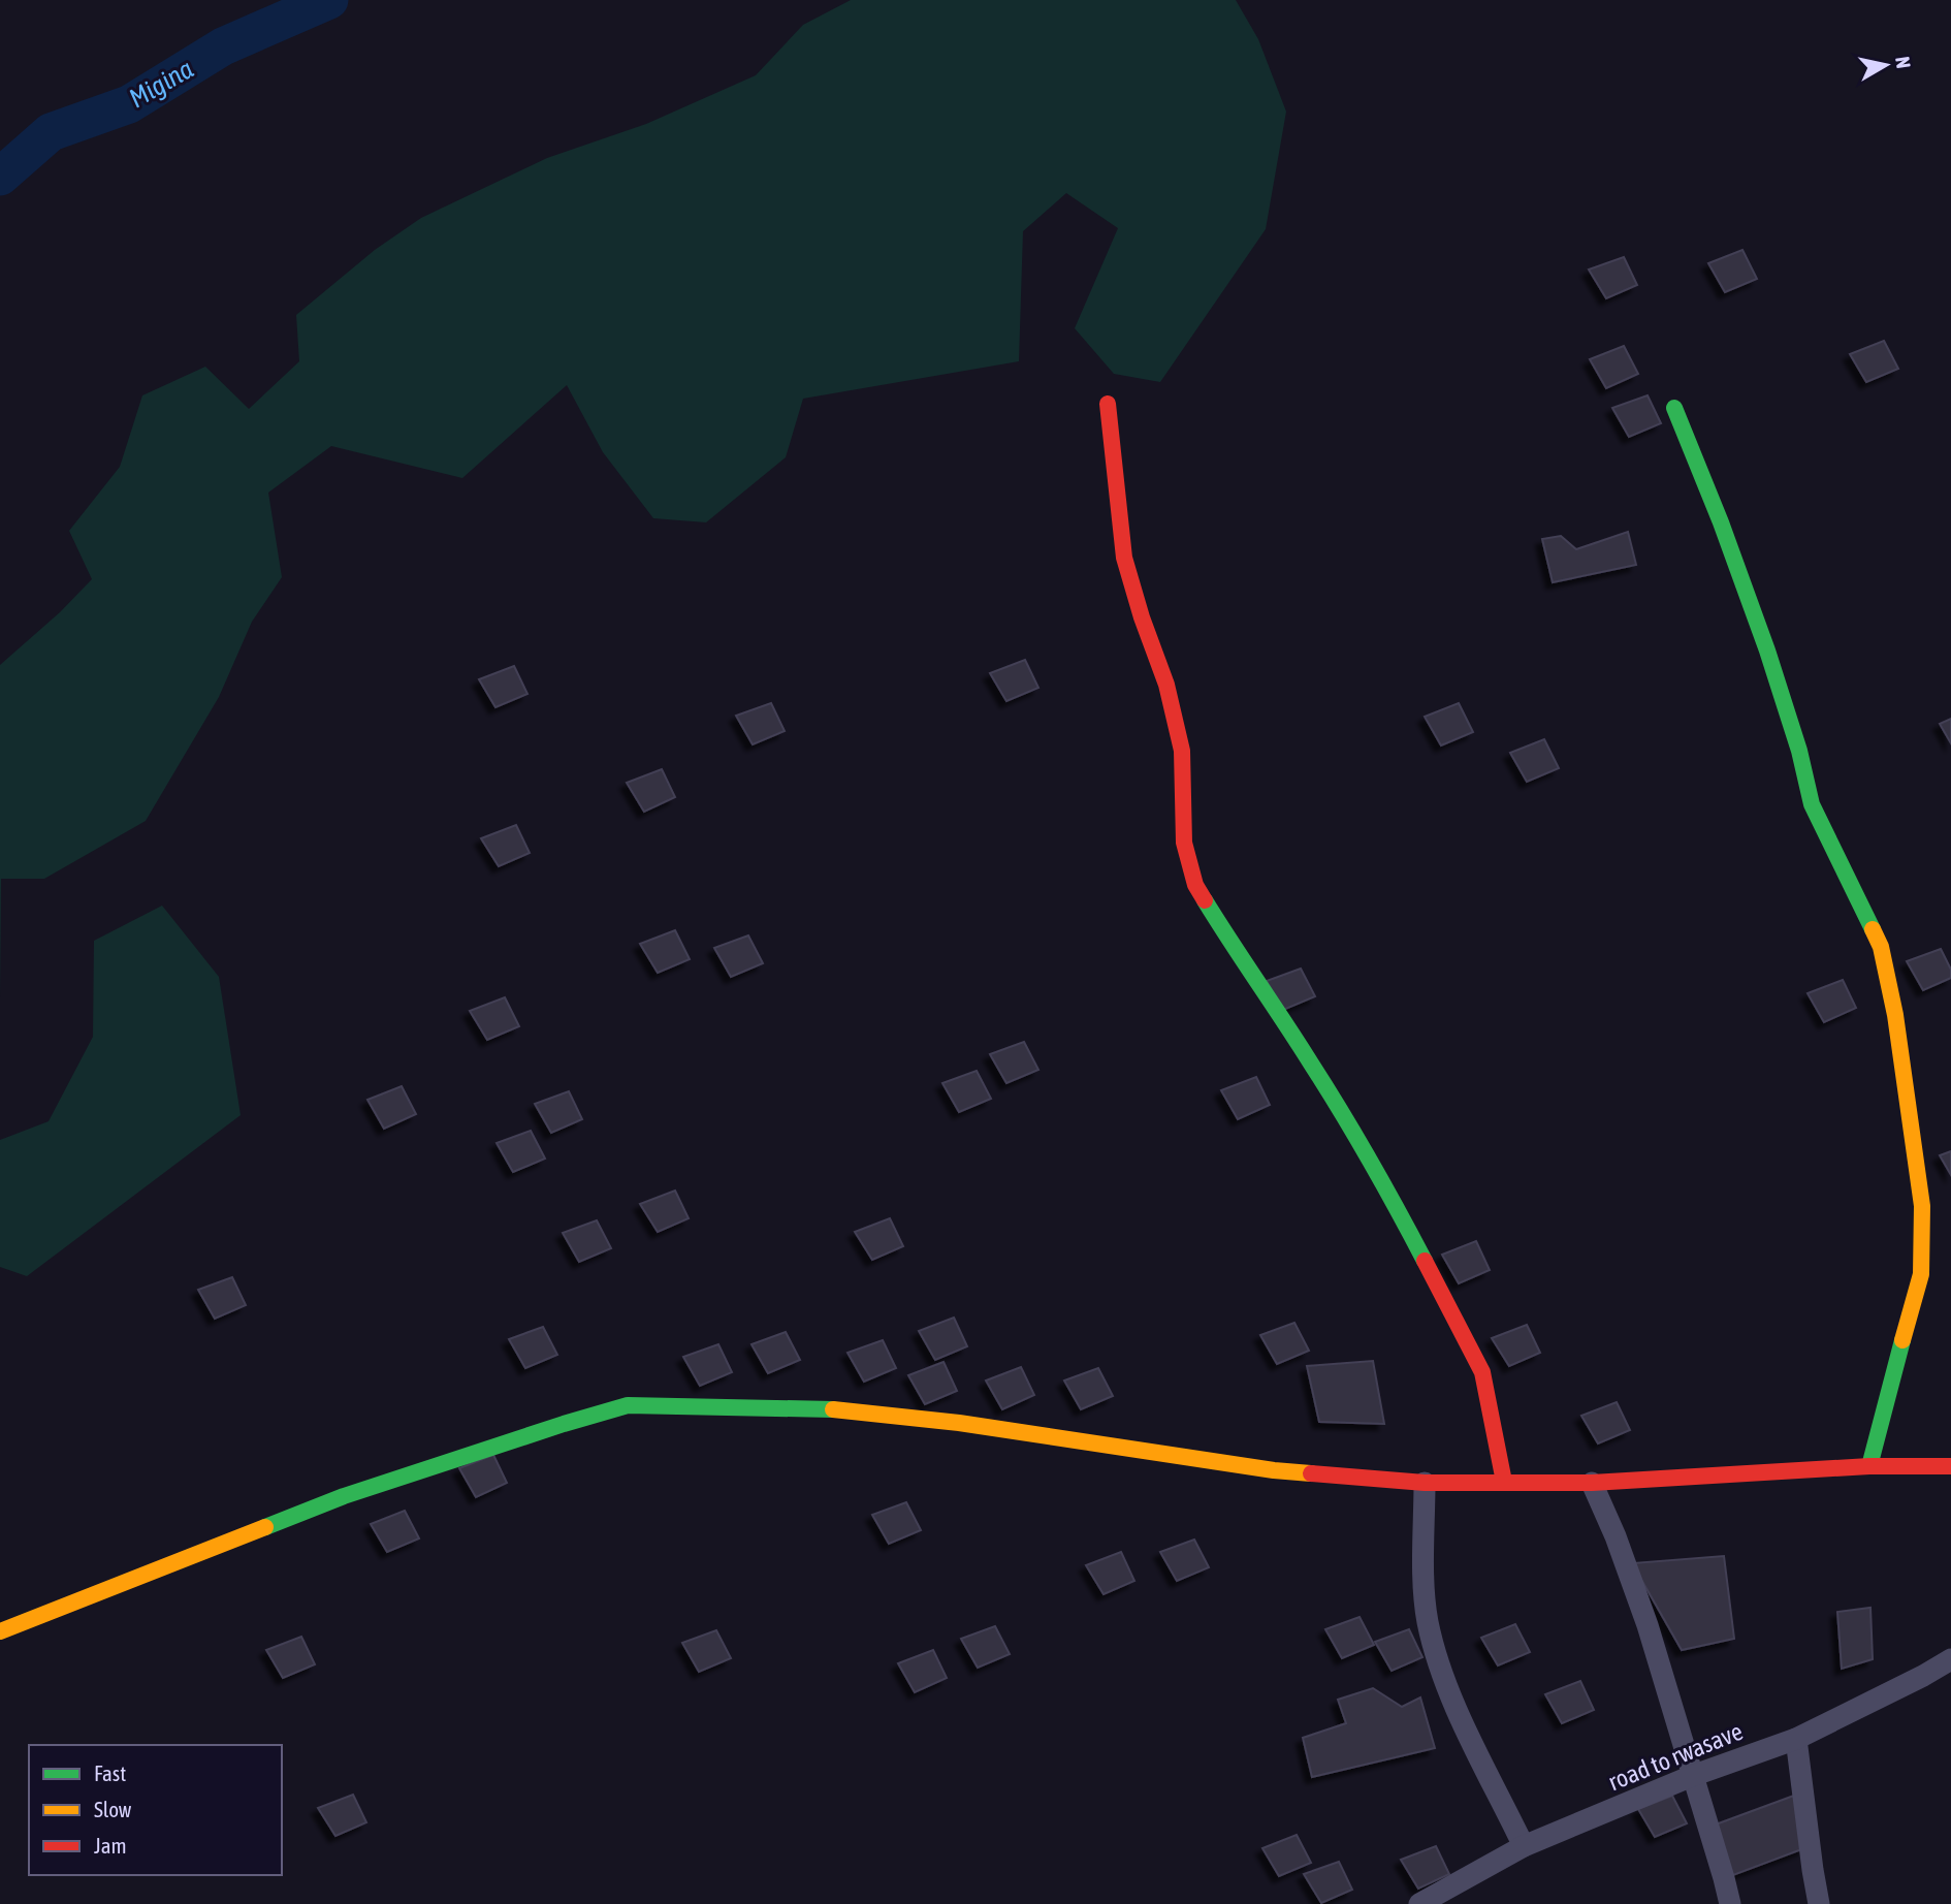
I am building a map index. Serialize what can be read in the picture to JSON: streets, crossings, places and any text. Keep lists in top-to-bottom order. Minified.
{"streets":{"street":["road to rwasave"]},"water":["Migina"],"legend":["Fast","Slow","Jam"],"north":"right"}
